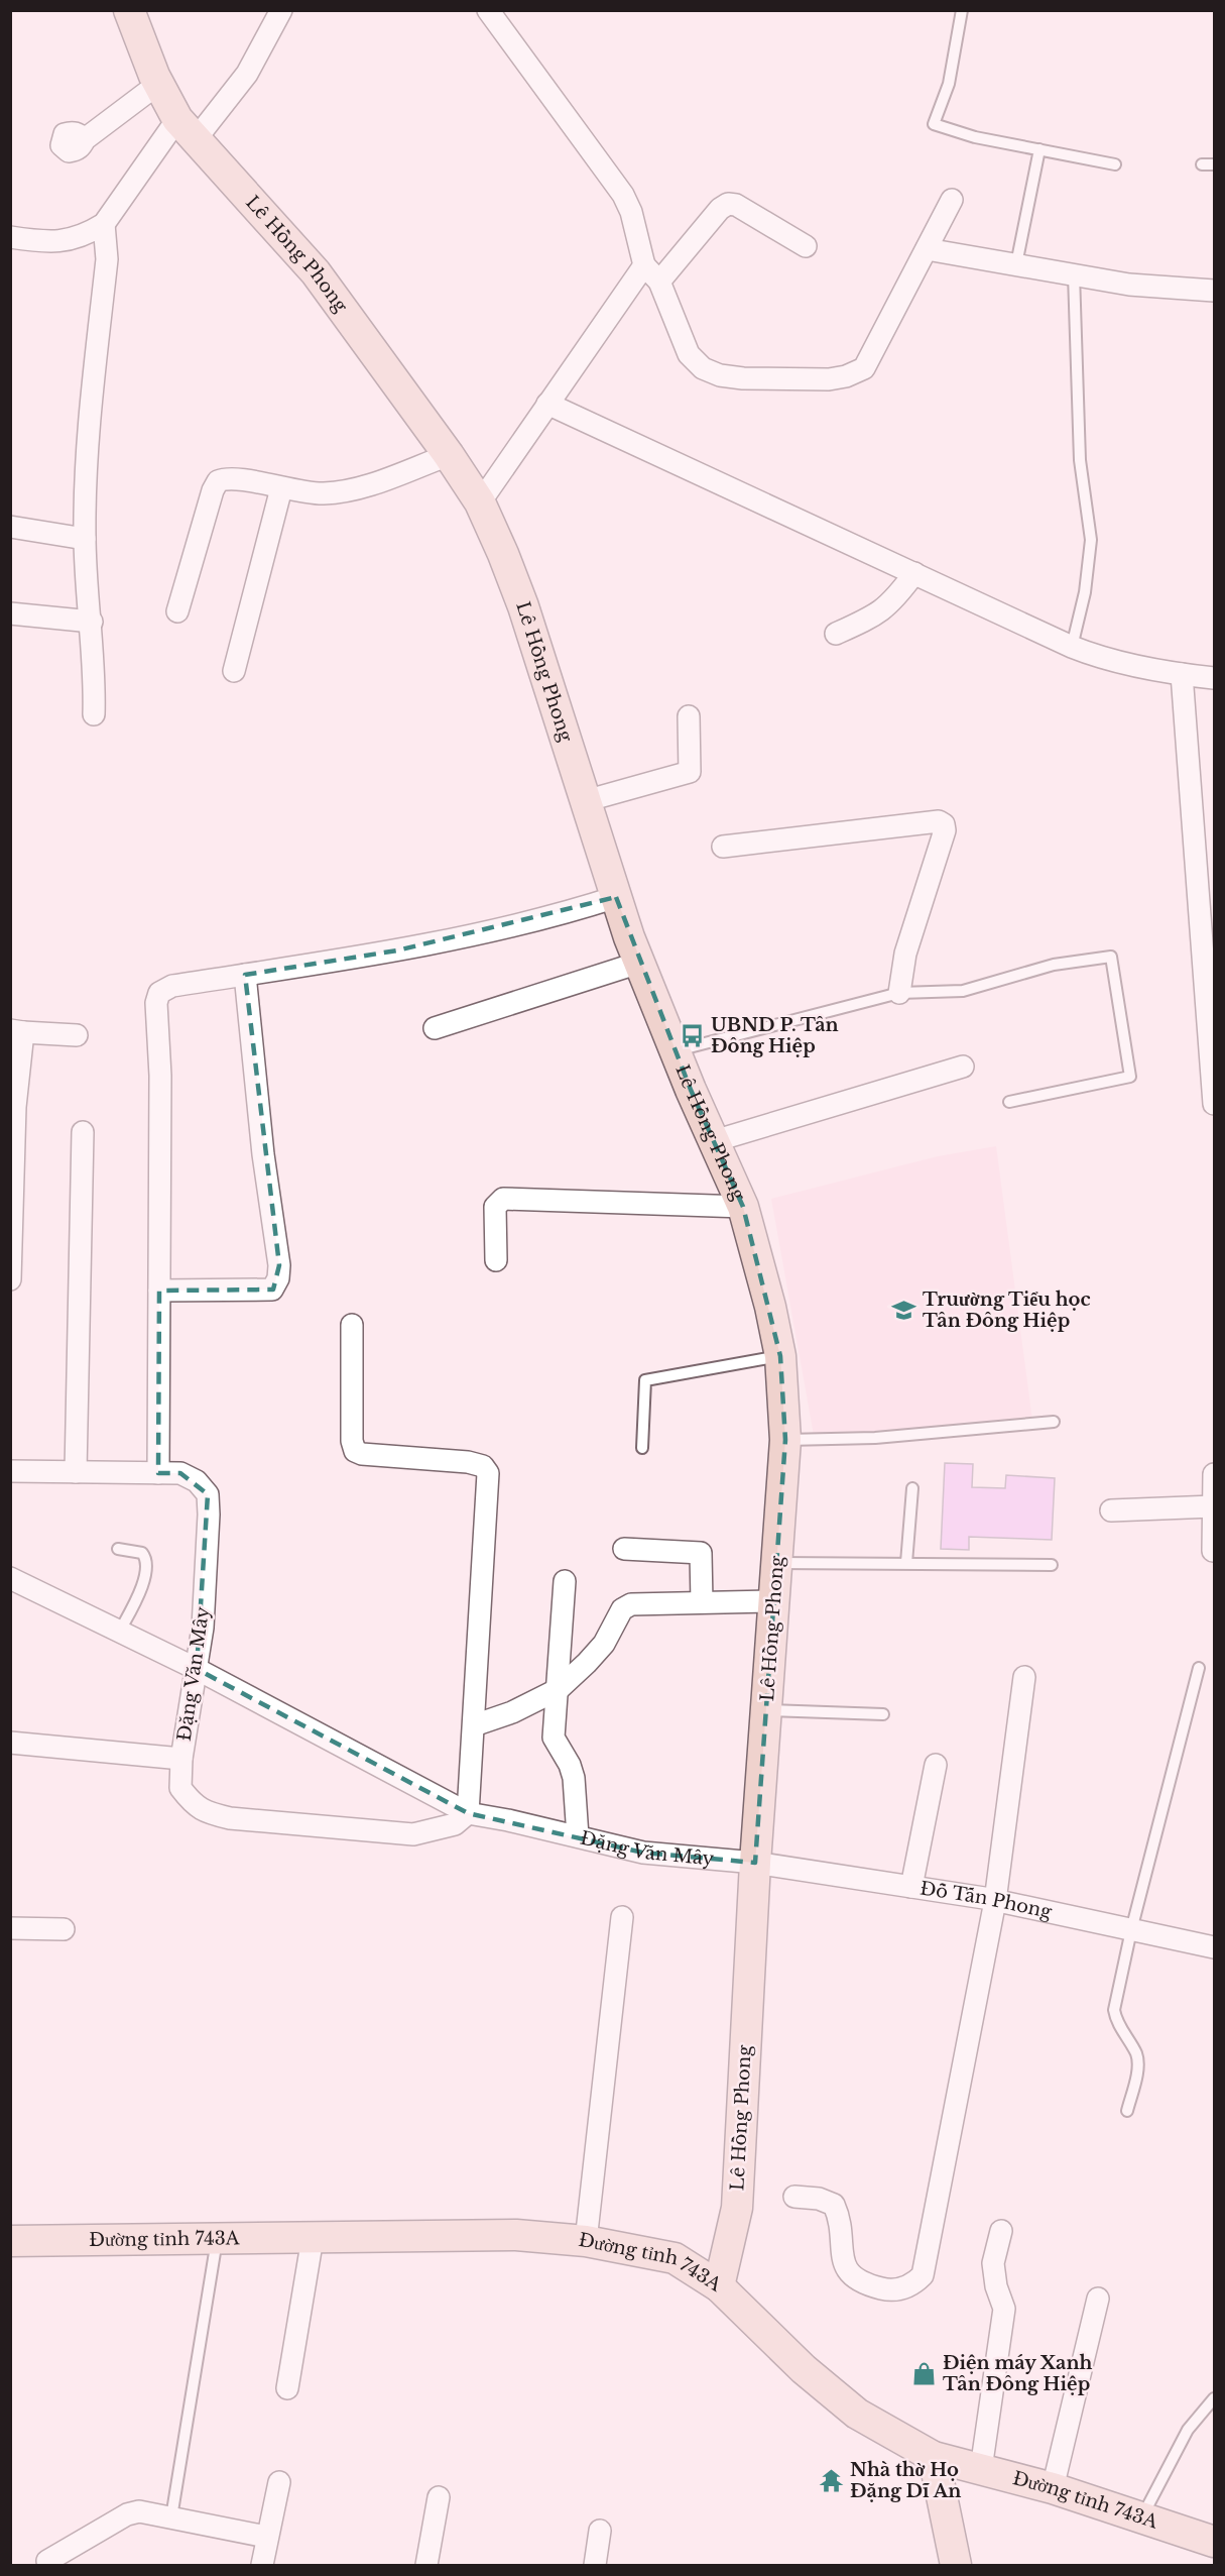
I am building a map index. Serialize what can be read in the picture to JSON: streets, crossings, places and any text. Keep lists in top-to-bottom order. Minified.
{"streets":{"main road":["Lê Hồng Phong","Đường tỉnh 743A"],"street":["Đặng Văn Mây","Đỗ Tấn Phong"]},"crossings":[["Lê Hồng Phong","Đặng Văn Mây"],["Lê Hồng Phong","Đỗ Tấn Phong"],["Lê Hồng Phong","Đường tỉnh 743A"],["Đặng Văn Mây","Đỗ Tấn Phong"]],"places":{"bus stop":["UBND P. Tân Đông Hiệp"],"school or university":["Truường Tiểu học Tân Đông Hiệp"],"shop":["Điện máy Xanh Tân Đông Hiệp"],"temple":["Nhà thờ Họ Đặng Dĩ An"]}}
